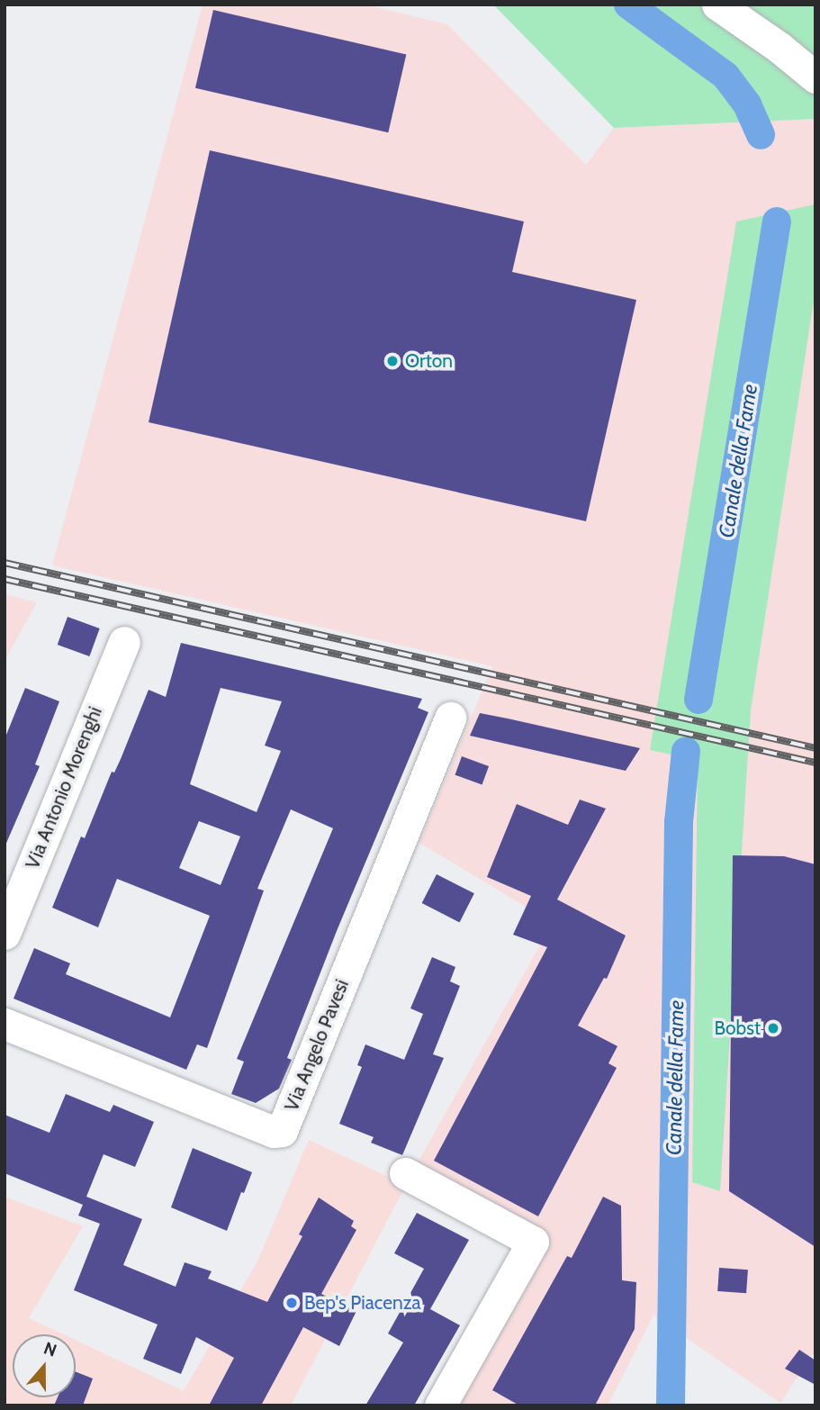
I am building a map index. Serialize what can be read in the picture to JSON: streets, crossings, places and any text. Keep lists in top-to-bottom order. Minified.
{"streets":{"street":["Via Antonio Morenghi","Via Angelo Pavesi"]},"water":["Canale della Fame"],"places":["Orton","Bobst","Bep's Piacenza"],"north":"top"}
